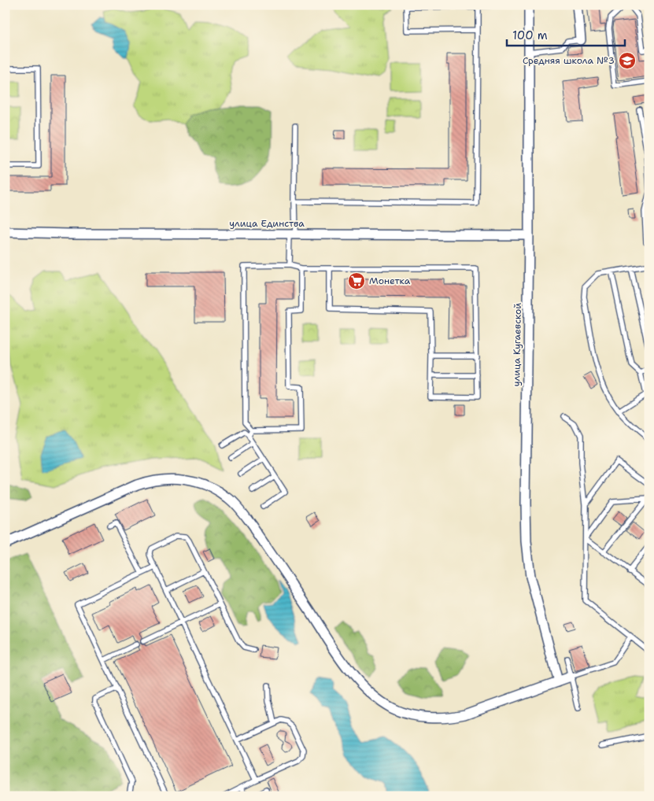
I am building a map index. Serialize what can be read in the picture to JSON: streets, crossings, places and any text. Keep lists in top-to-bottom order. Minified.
{"streets":{"street":["улица Единства","улица Кугаевской"]},"crossings":[["улица Единства","улица Кугаевской"]],"places":{"school or university":["Средняя школа №3"],"supermarket":["Монетка"]},"scale_bar":"100 m"}
